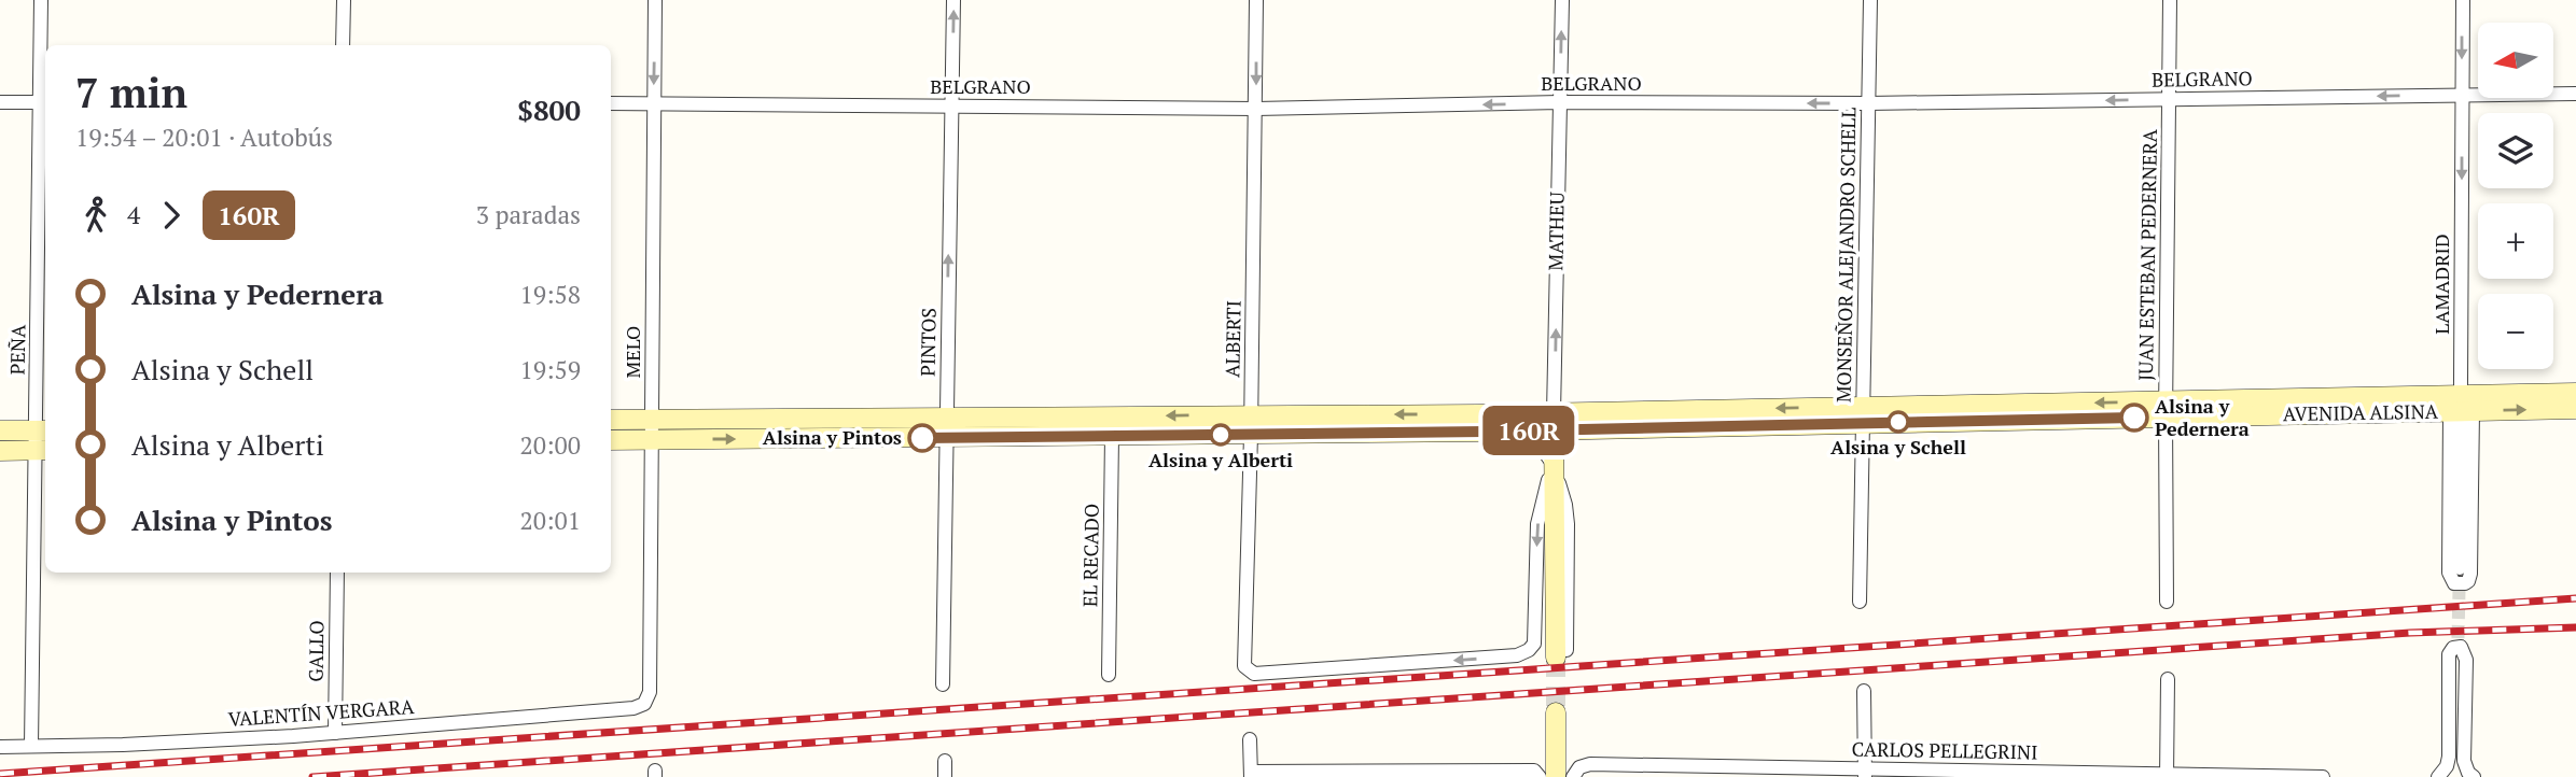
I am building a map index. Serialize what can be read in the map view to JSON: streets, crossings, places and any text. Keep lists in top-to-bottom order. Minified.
{"streets":{"main road":["MATHEU","AVENIDA ALSINA"],"street":["BELGRANO","MONSEÑOR ALEJANDRO SCHELL","JUAN ESTEBAN PEDERNERA","LAMADRID","ALBERTI","PINTOS","PEÑA","MELO","EL RECADO","GALLO","VALENTÍN VERGARA","CARLOS PELLEGRINI"]},"crossings":[["BELGRANO","MATHEU"],["BELGRANO","MONSEÑOR ALEJANDRO SCHELL"],["BELGRANO","JUAN ESTEBAN PEDERNERA"],["BELGRANO","LAMADRID"],["BELGRANO","ALBERTI"],["BELGRANO","PINTOS"],["BELGRANO","MELO"],["MATHEU","ALBERTI"],["MATHEU","AVENIDA ALSINA"],["MONSEÑOR ALEJANDRO SCHELL","AVENIDA ALSINA"],["JUAN ESTEBAN PEDERNERA","AVENIDA ALSINA"],["LAMADRID","AVENIDA ALSINA"],["ALBERTI","AVENIDA ALSINA"],["PINTOS","AVENIDA ALSINA"],["PEÑA","VALENTÍN VERGARA"],["MELO","AVENIDA ALSINA"],["MELO","VALENTÍN VERGARA"],["AVENIDA ALSINA","EL RECADO"],["GALLO","VALENTÍN VERGARA"]],"one_way":["BELGRANO","LAMADRID","PINTOS"],"places":["Alsina y Pedernera","Alsina y Schell","Alsina y Alberti","Alsina y Pintos"],"lines":["bus line 160R"],"north":"left","page":{"on_map":"160R","map_buttons":["+","−"],"heading":["7 min","19:54 – 20:01 · Autobús","$800"],"legs":["4","160R","3 paradas"],"list":[{"name":"Alsina y Pedernera","value":"19:58"},{"name":"Alsina y Schell","value":"19:59"},{"name":"Alsina y Alberti","value":"20:00"},{"name":"Alsina y Pintos","value":"20:01"}]}}
